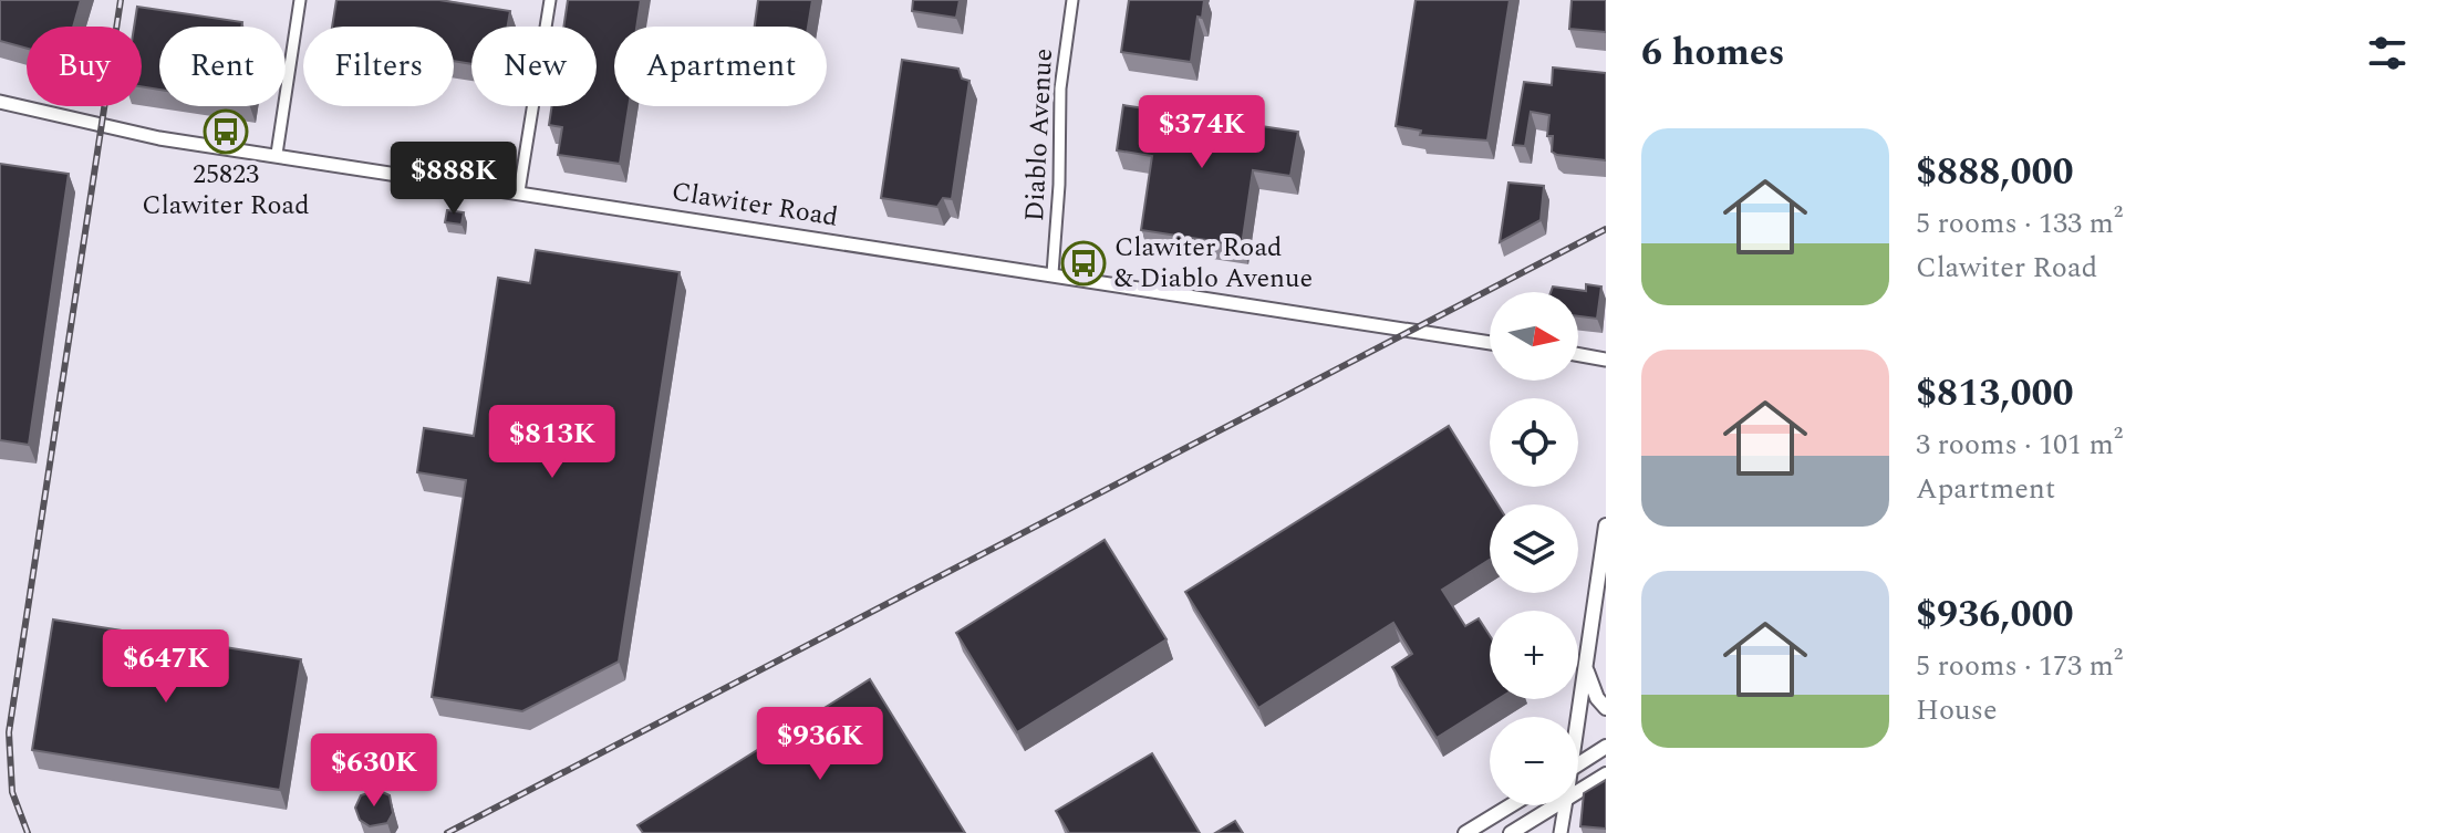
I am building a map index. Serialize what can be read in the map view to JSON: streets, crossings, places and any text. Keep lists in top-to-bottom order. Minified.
{"streets":{"street":["Diablo Avenue","Clawiter Road"]},"crossings":[["Diablo Avenue","Clawiter Road"]],"places":{"bus stop":["25823 Clawiter Road","Clawiter Road & Diablo Avenue"]},"north":"right","page":{"heading":"6 homes","chip":["Buy","Rent","Filters","New","Apartment"],"price":["$374K","$888K","$813K","$647K","$936K","$630K"],"list":[{"name":"$888,000","note":"5 rooms · 133 m² · Clawiter Road"},{"name":"$813,000","note":"3 rooms · 101 m² · Apartment"},{"name":"$936,000","note":"5 rooms · 173 m² · House"}],"map_buttons":["+","−"]}}
